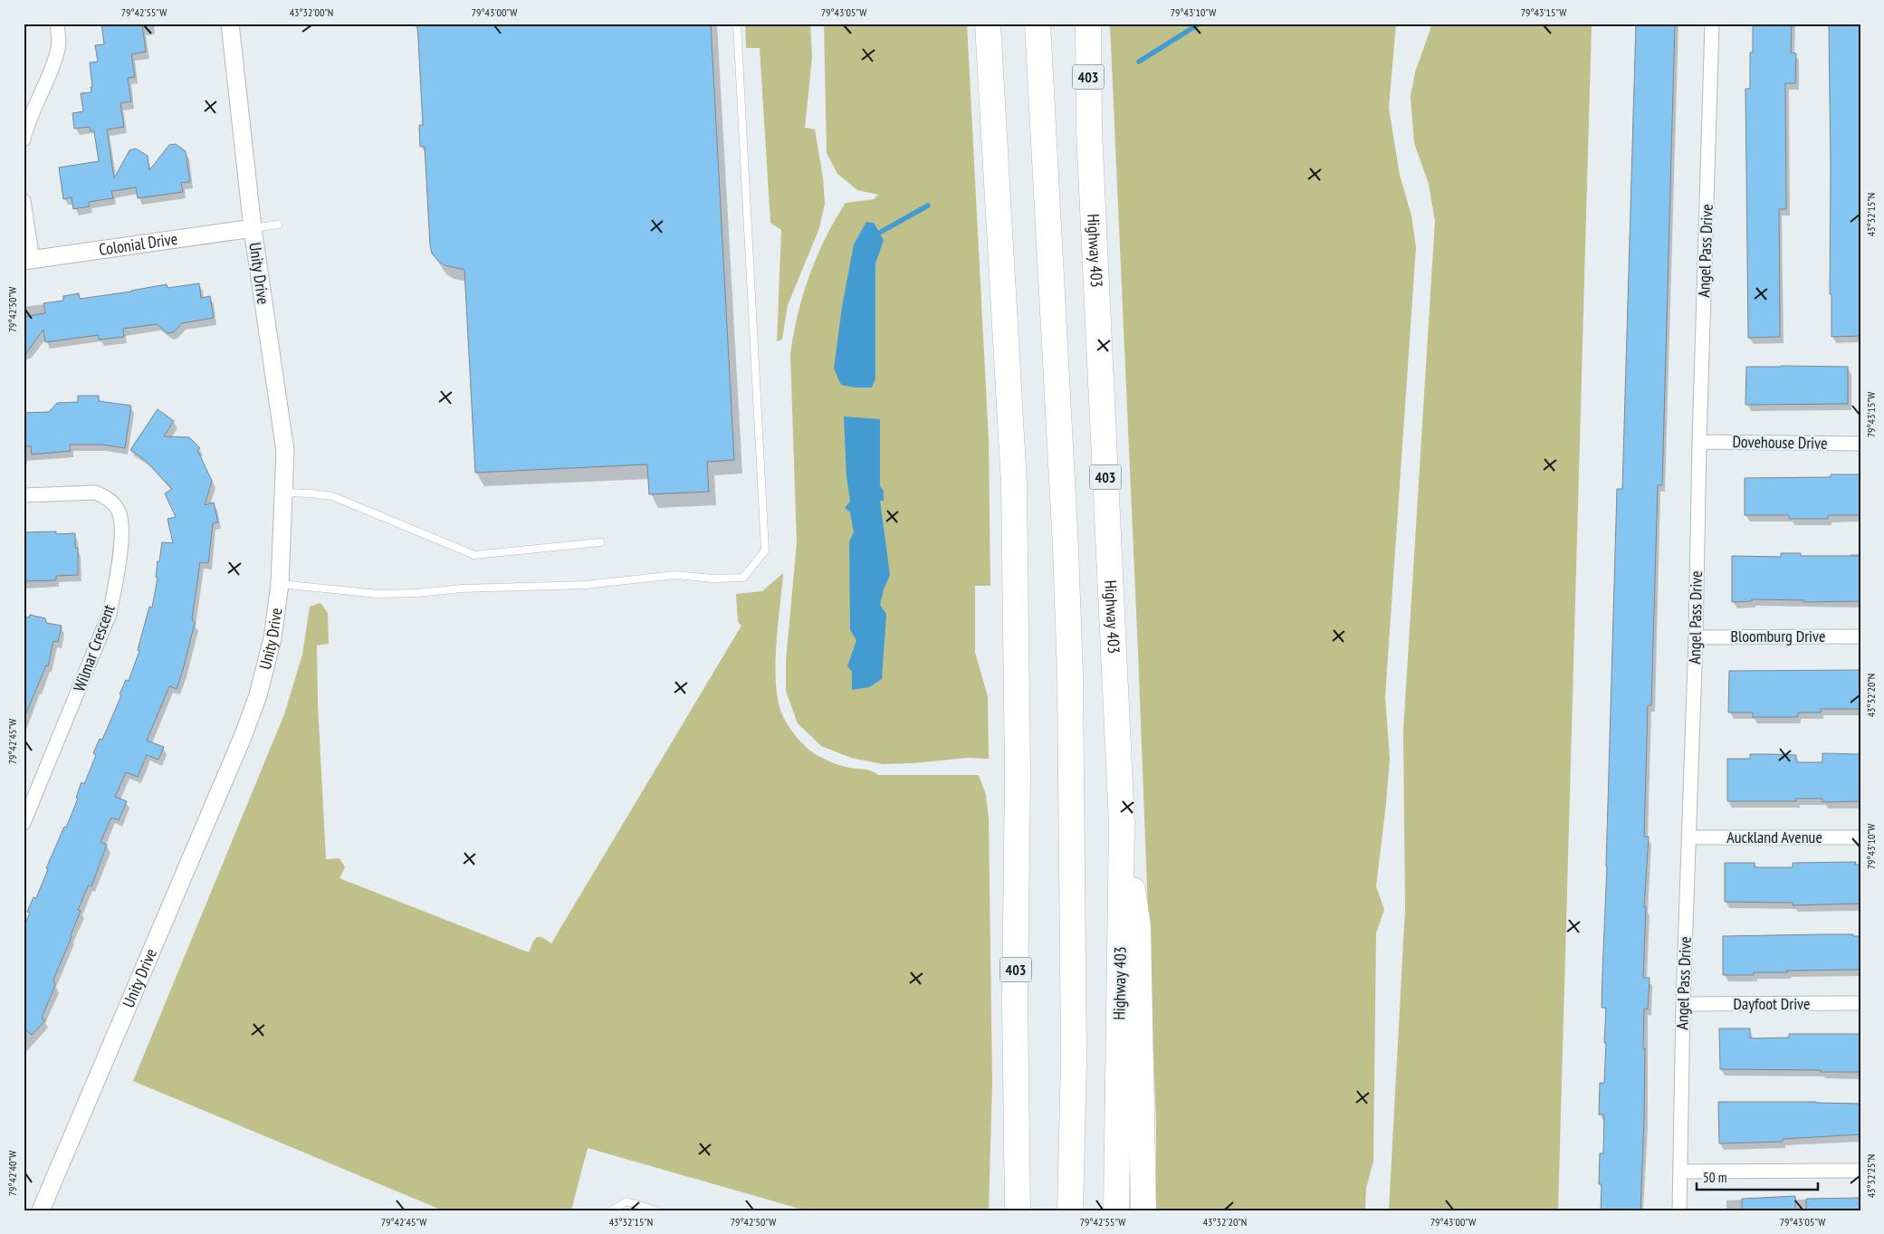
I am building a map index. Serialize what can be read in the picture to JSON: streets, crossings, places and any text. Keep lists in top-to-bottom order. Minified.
{"streets":{"highway":["403","Highway 403"],"street":["Colonial Drive","Angel Pass Drive","Unity Drive","Dovehouse Drive","Bloomburg Drive","Wilmar Crescent","Auckland Avenue","Dayfoot Drive"]},"crossings":[["Colonial Drive","Unity Drive"],["Angel Pass Drive","Dovehouse Drive"],["Angel Pass Drive","Bloomburg Drive"],["Angel Pass Drive","Auckland Avenue"],["Angel Pass Drive","Dayfoot Drive"]],"scale_bar":"50 m","coordinates":["79°42'55\"W","43°32'00\"N","79°43'00\"W","79°43'05\"W","79°43'10\"W","79°43'15\"W","43°32'15\"N","79°42'50\"W","43°32'20\"N","79°42'45\"W","79°42'40\"W","43°32'25\"N"]}
